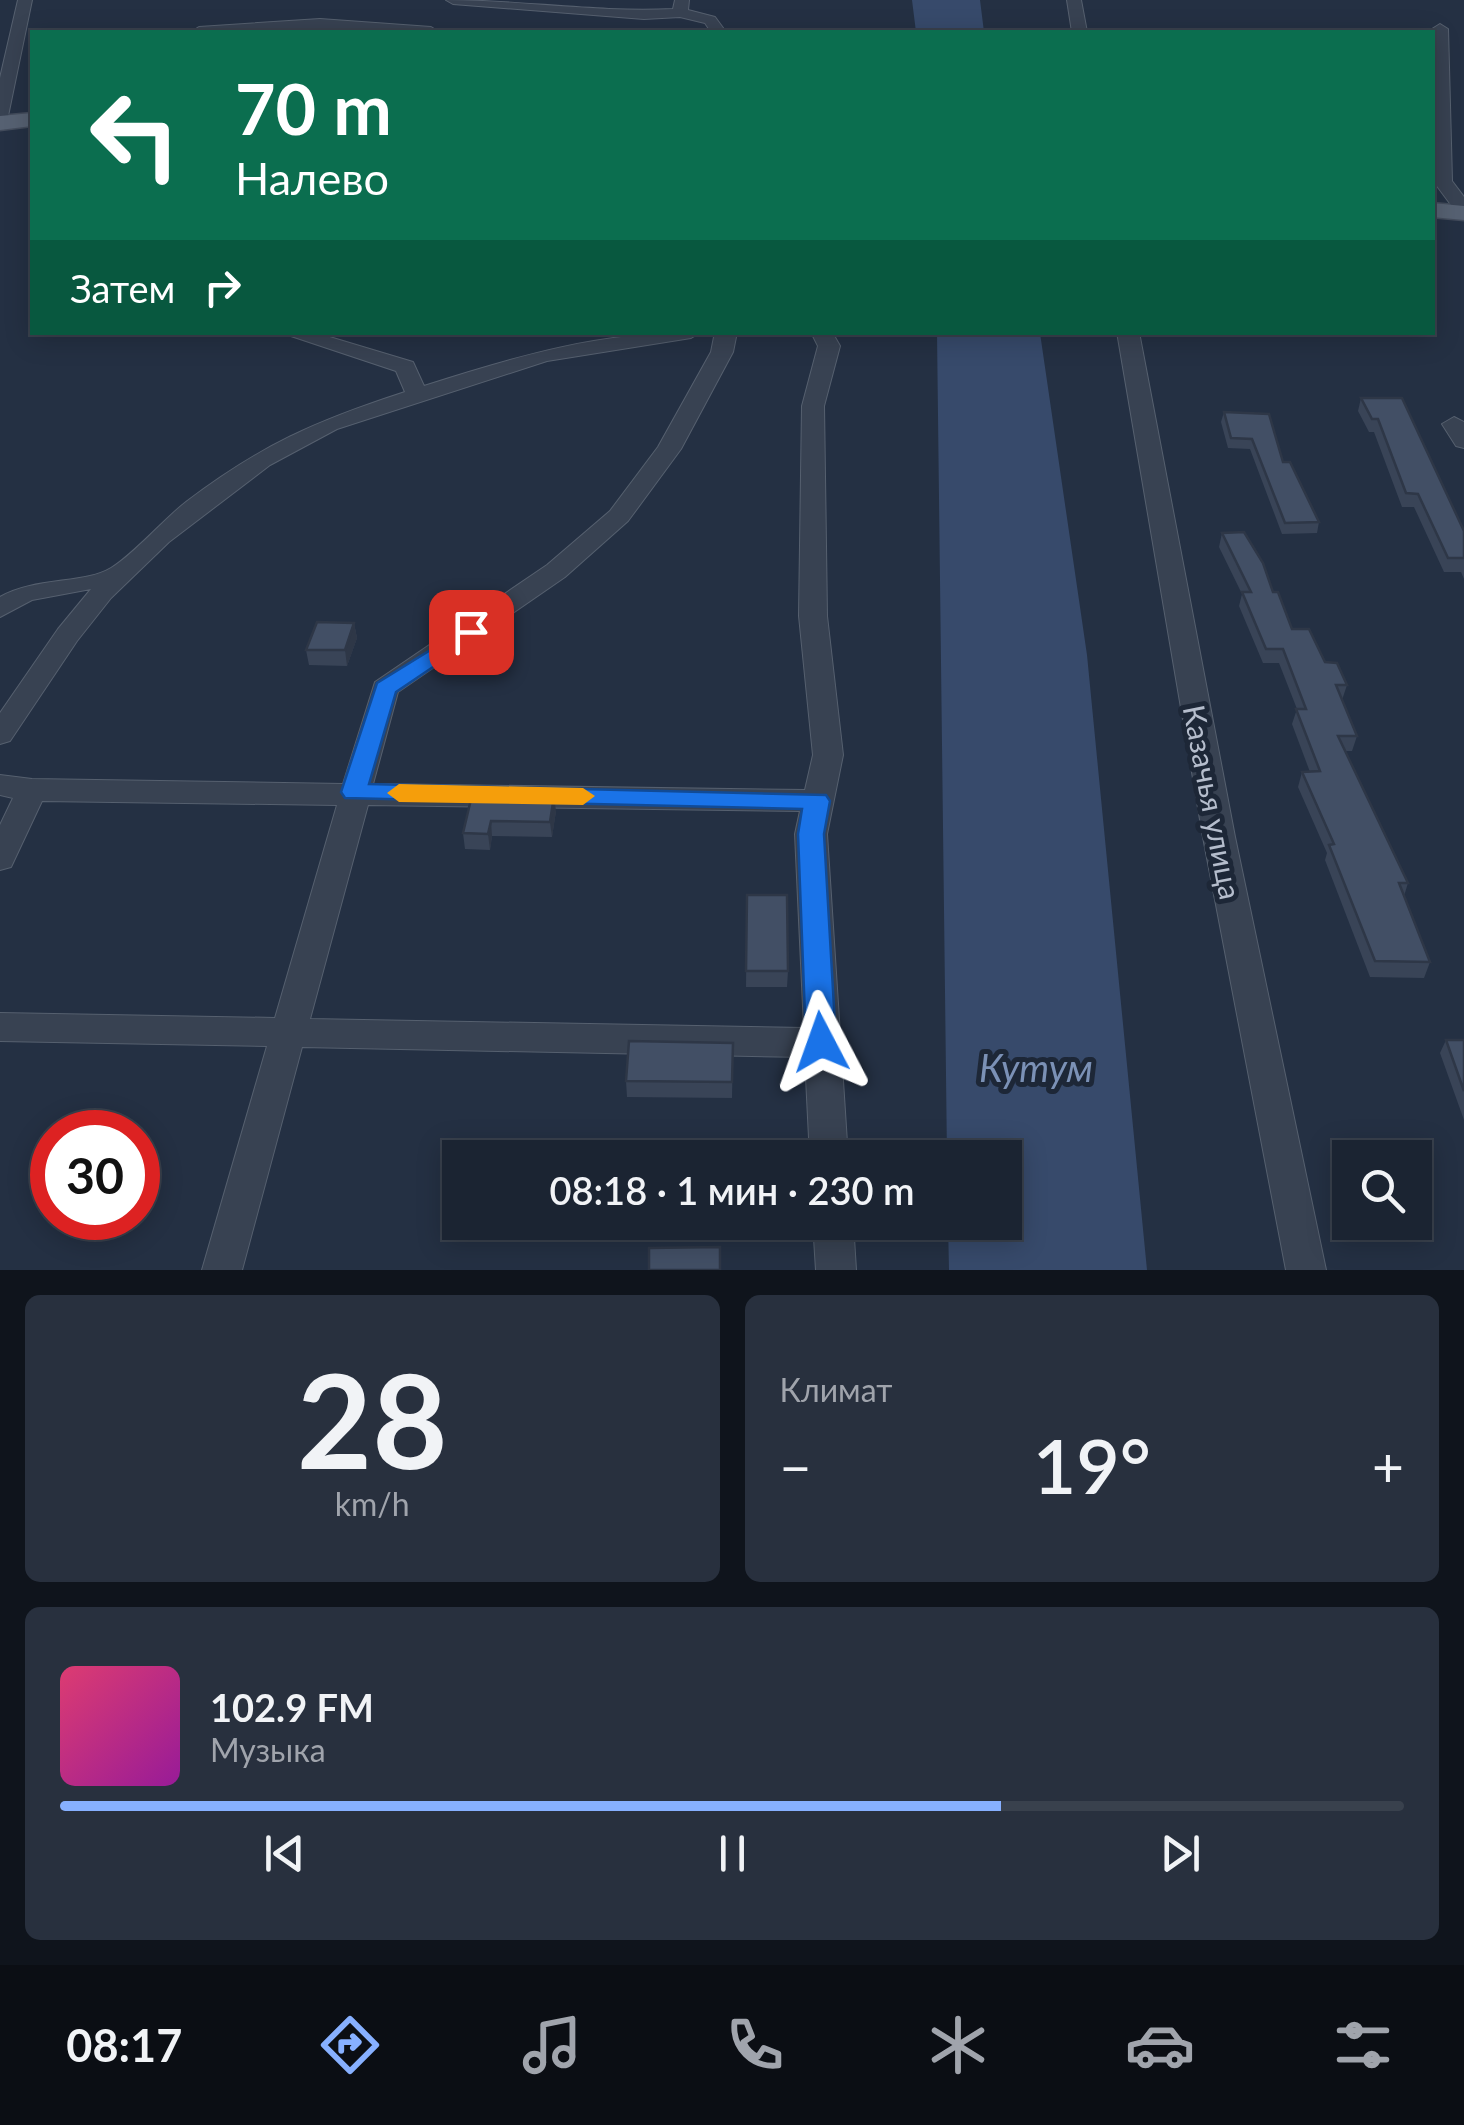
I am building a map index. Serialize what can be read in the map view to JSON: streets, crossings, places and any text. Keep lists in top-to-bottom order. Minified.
{"streets":{"street":["Казачья улица"]},"water":["Кутум"],"page":{"turn":["70 m","Налево"],"then":"Затем","limit":"30","trip":"08:18 · 1 мин · 230 m","tile":[["28","km/h"],"Климат"],"heat":["−","19°","+"],"song":["102.9 FM","Музыка"],"tabs":"08:17"}}
